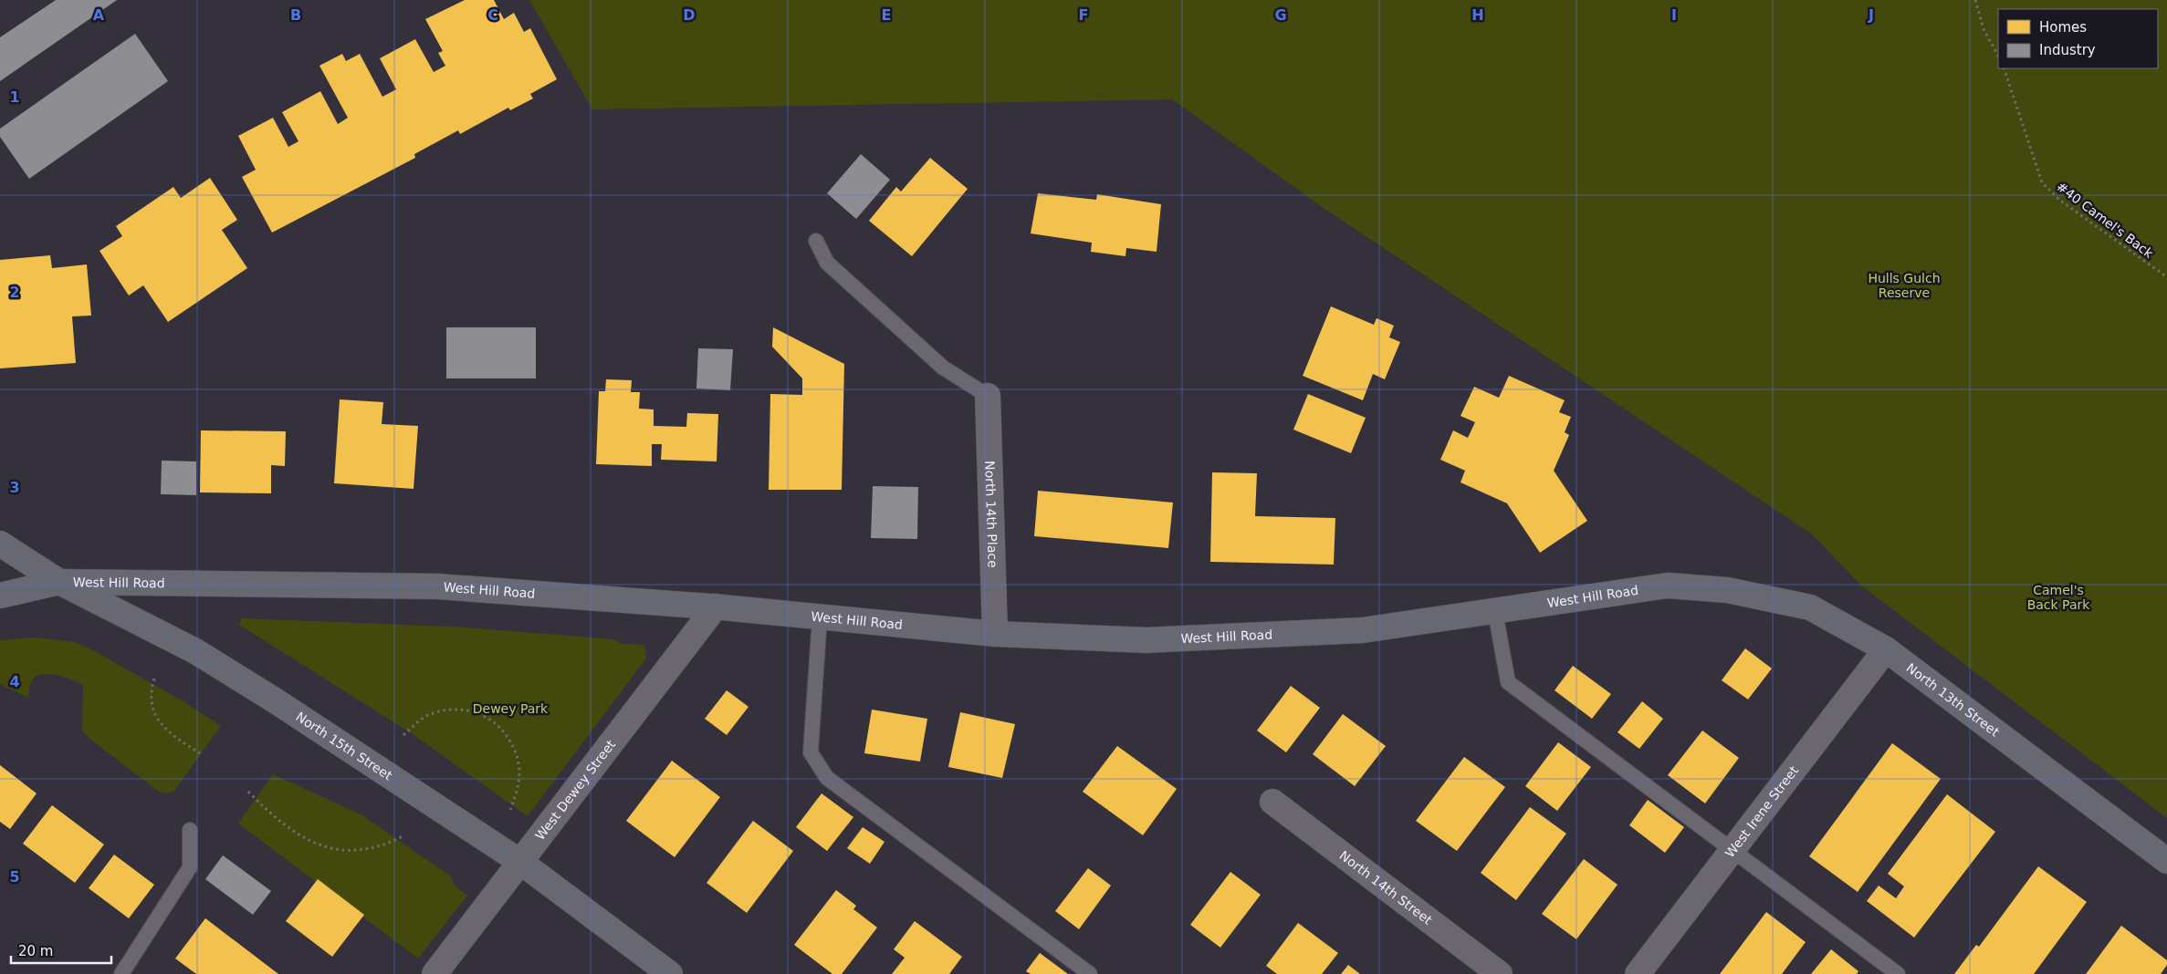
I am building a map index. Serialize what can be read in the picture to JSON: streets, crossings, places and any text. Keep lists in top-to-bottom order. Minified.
{"streets":{"street":["North 14th Place","West Hill Road","North 13th Street","North 15th Street","West Dewey Street","West Irene Street","North 14th Street"],"path":["#40 Camel's Back"]},"crossings":[["North 14th Place","West Hill Road"],["West Hill Road","North 13th Street"],["West Hill Road","North 15th Street"],["West Hill Road","West Dewey Street"],["North 13th Street","West Irene Street"],["North 15th Street","West Dewey Street"]],"parks":["Hulls Gulch Reserve","Camel's Back Park","Dewey Park"],"legend":["Homes","Industry"],"scale_bar":"20 m","grid":{"columns":["A","B","C","D","E","F","G","H","I","J"],"rows":["1","2","3","4","5"]}}
